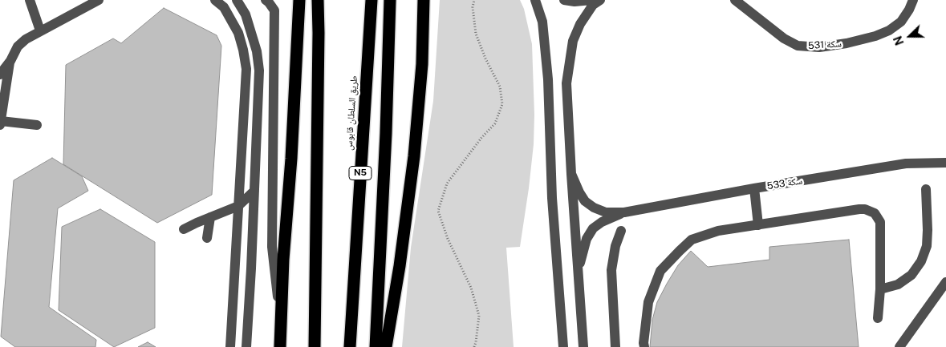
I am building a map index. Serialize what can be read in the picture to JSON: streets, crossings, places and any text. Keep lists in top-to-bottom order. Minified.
{"streets":{"highway":["طريق السلطان قابوس","N5"],"street":["سكة 531","سكة 533"]},"north":"left"}
